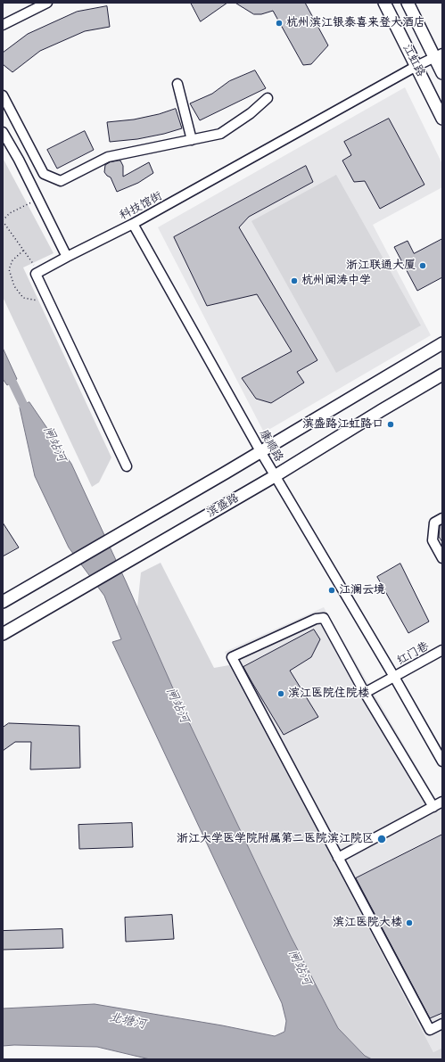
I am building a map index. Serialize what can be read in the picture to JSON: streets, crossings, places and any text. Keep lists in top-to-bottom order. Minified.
{"streets":{"main road":["江虹路","滨盛路"],"street":["科技馆街","康顺路","红门巷"]},"crossings":[["江虹路","科技馆街"],["科技馆街","康顺路"],["康顺路","滨盛路"],["康顺路","红门巷"]],"water":["闸站河","北塘河"],"places":["杭州滨江银泰喜来登大酒店","浙江联通大厦","杭州闻涛中学","滨盛路江虹路口","江澜云境","滨江医院住院楼","浙江大学医学院附属第二医院滨江院区","滨江医院大楼"]}
